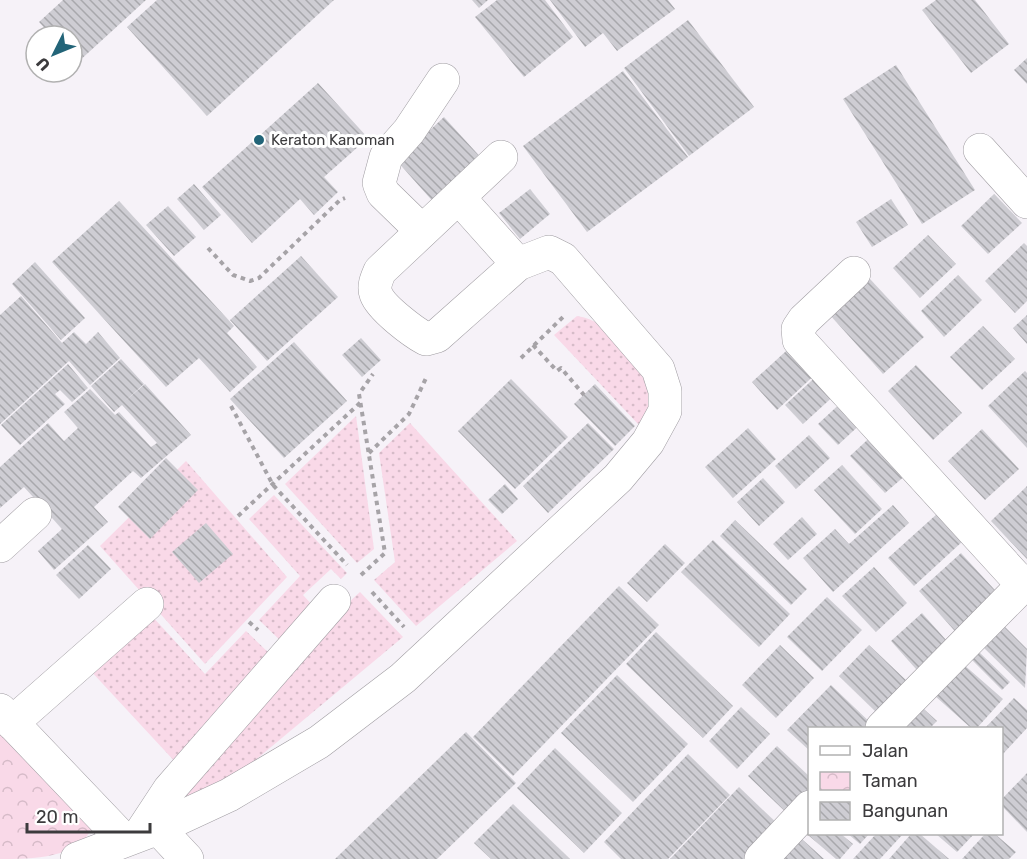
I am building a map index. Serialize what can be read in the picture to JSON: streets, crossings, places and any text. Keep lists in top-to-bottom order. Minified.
{"places":["Keraton Kanoman"],"legend":["Jalan","Taman","Bangunan"],"scale_bar":"20 m","north":"bottom left"}
